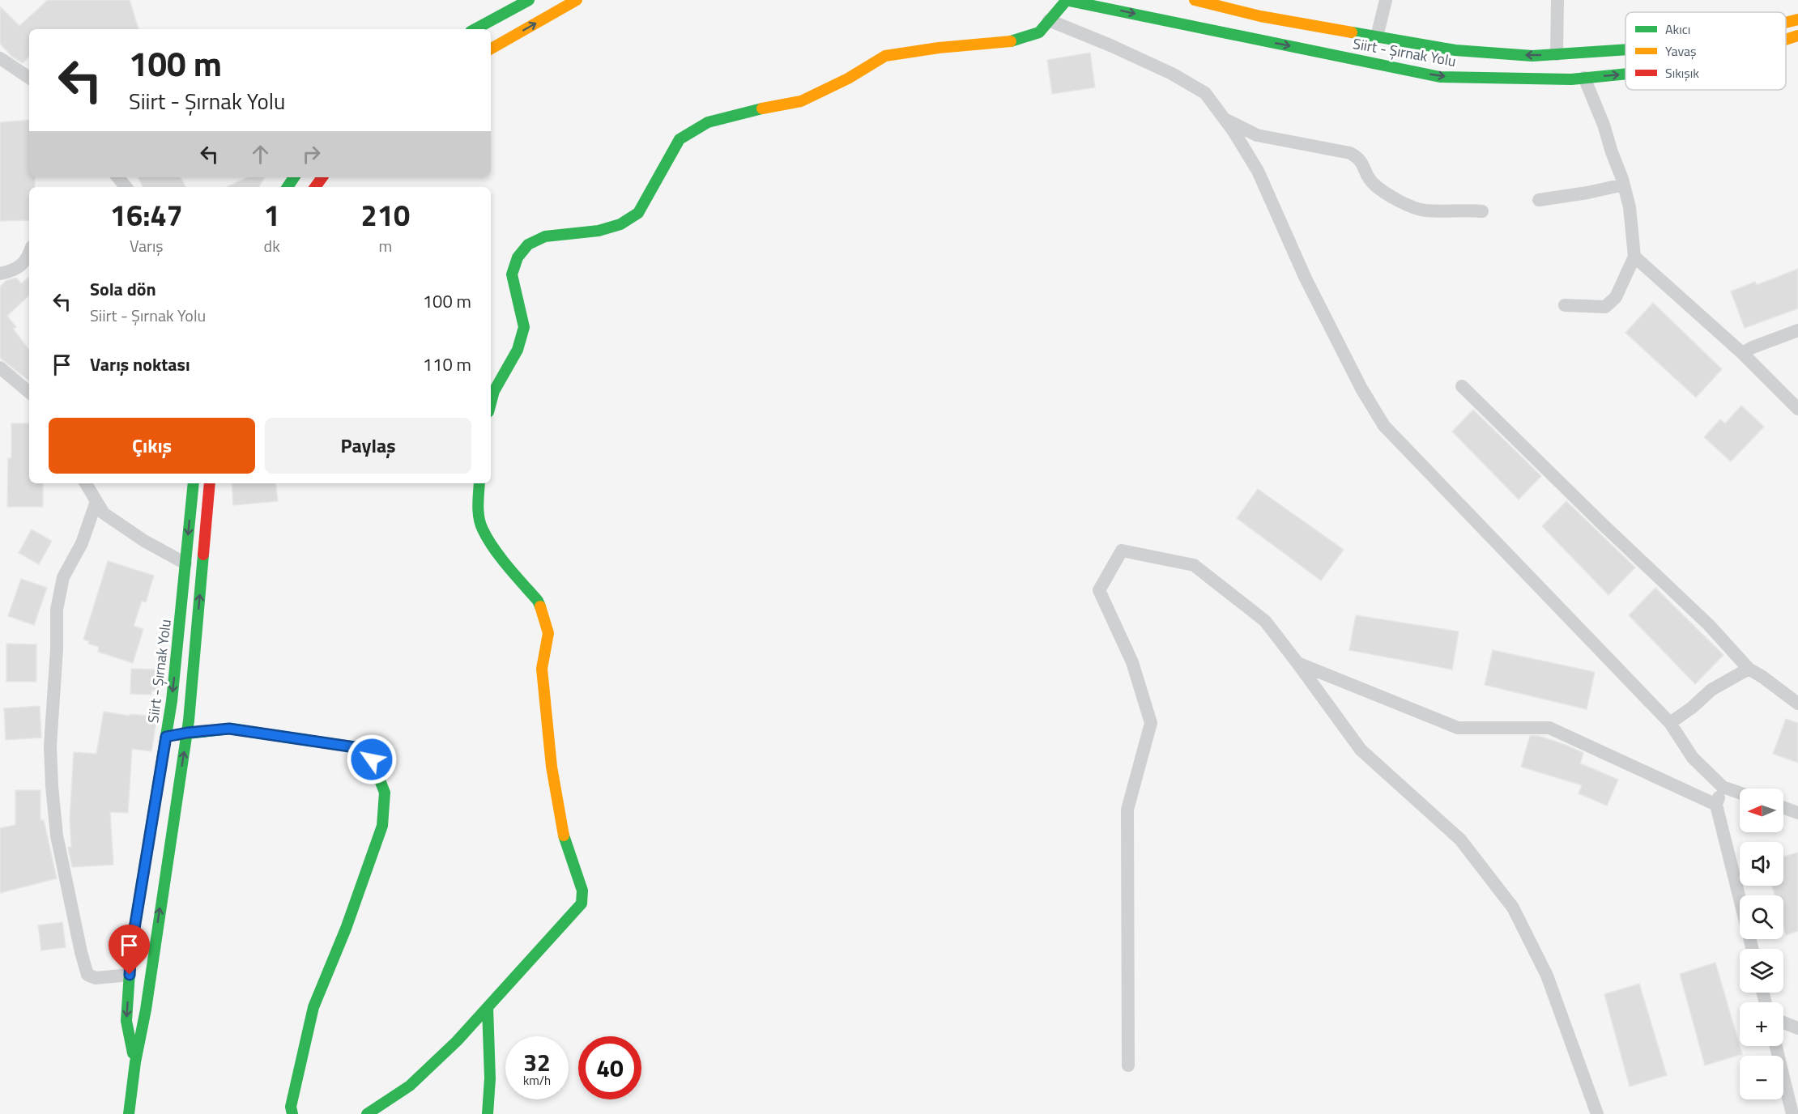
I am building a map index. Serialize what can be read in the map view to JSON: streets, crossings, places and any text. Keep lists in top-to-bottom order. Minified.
{"streets":{"street":["Siirt - Şırnak Yolu"]},"legend":["Akıcı","Yavaş","Sıkışık"],"north":"left","page":{"turn":["100 m","Siirt - Şırnak Yolu"],"eta":["16:47","Varış","1","dk","210","m"],"list":[{"name":"Sola dön","note":"Siirt - Şırnak Yolu","value":"100 m"},{"name":"Varış noktası","value":"110 m"}],"buttons":["Çıkış","Paylaş"],"map_buttons":["+","−"],"speed":"32 km/h","limit":"40"}}
